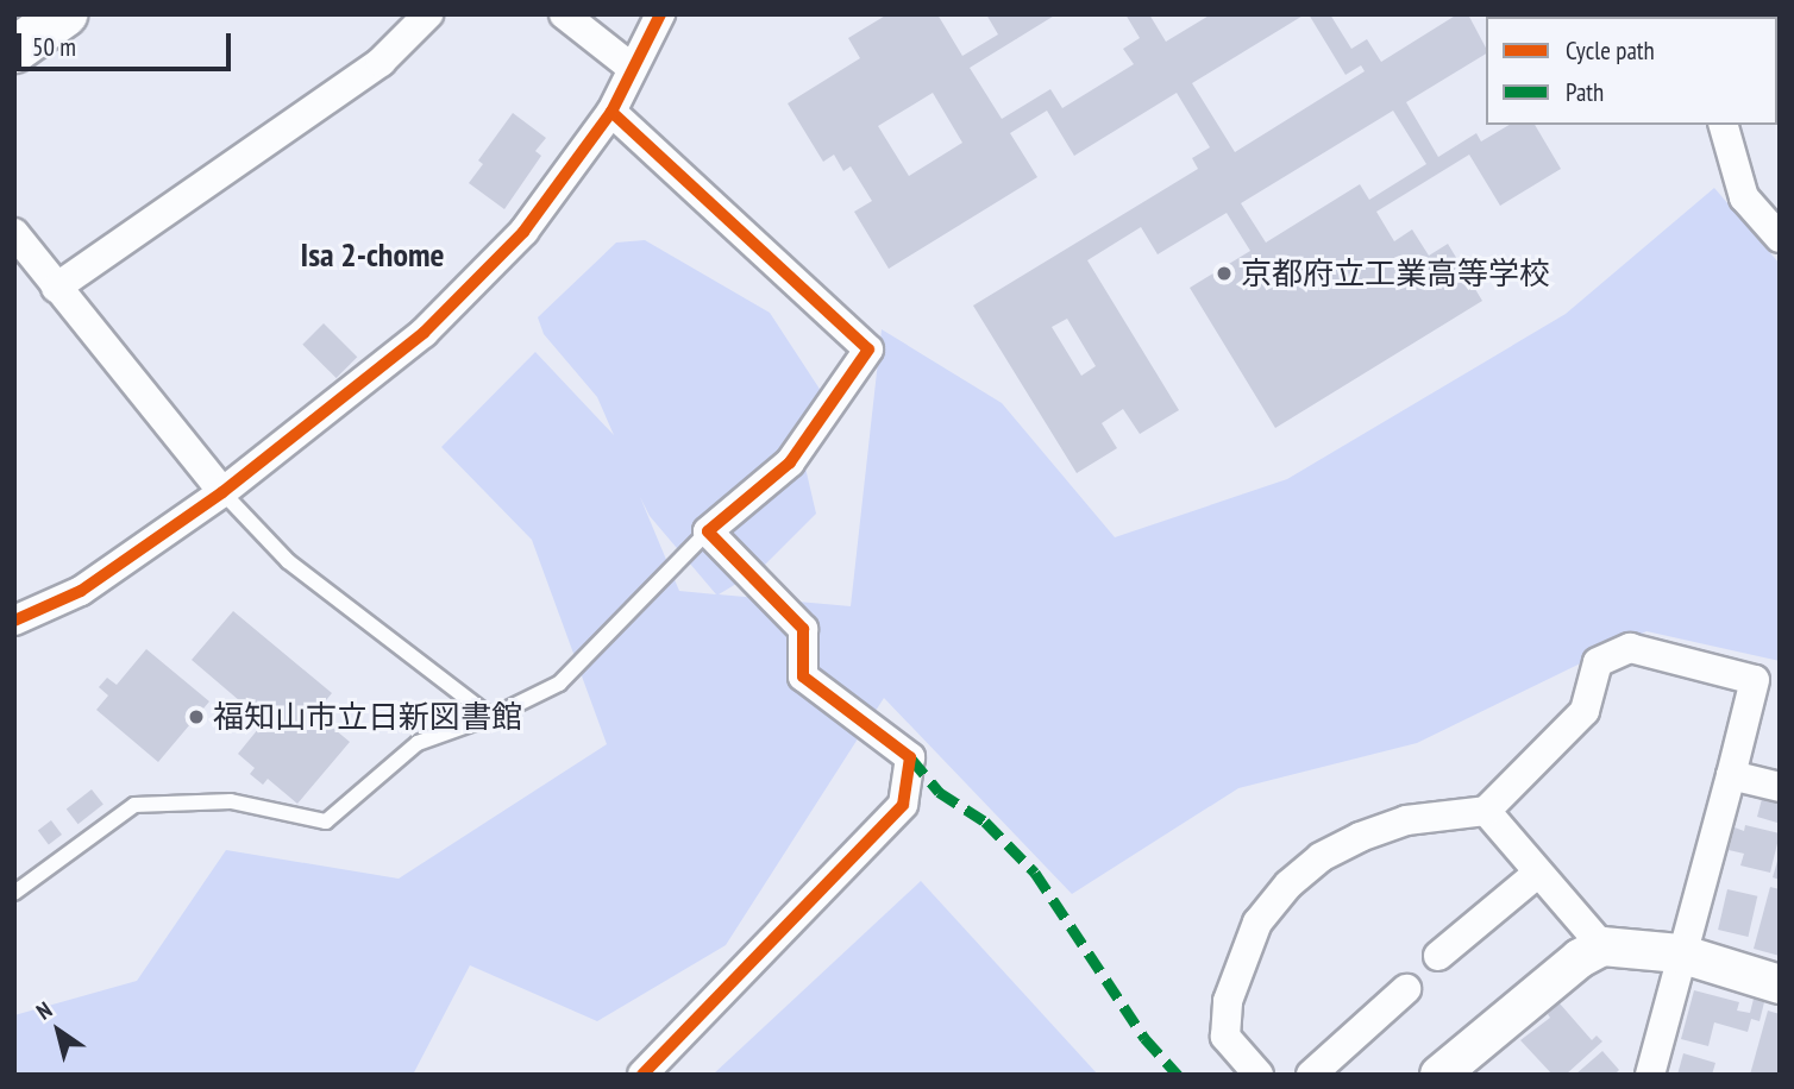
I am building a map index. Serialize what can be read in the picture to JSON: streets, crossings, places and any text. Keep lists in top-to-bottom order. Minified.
{"districts":["Isa 2-chome"],"places":["京都府立工業高等学校","福知山市立日新図書館"],"legend":["Cycle path","Path"],"scale_bar":"50 m","north":"top left"}
